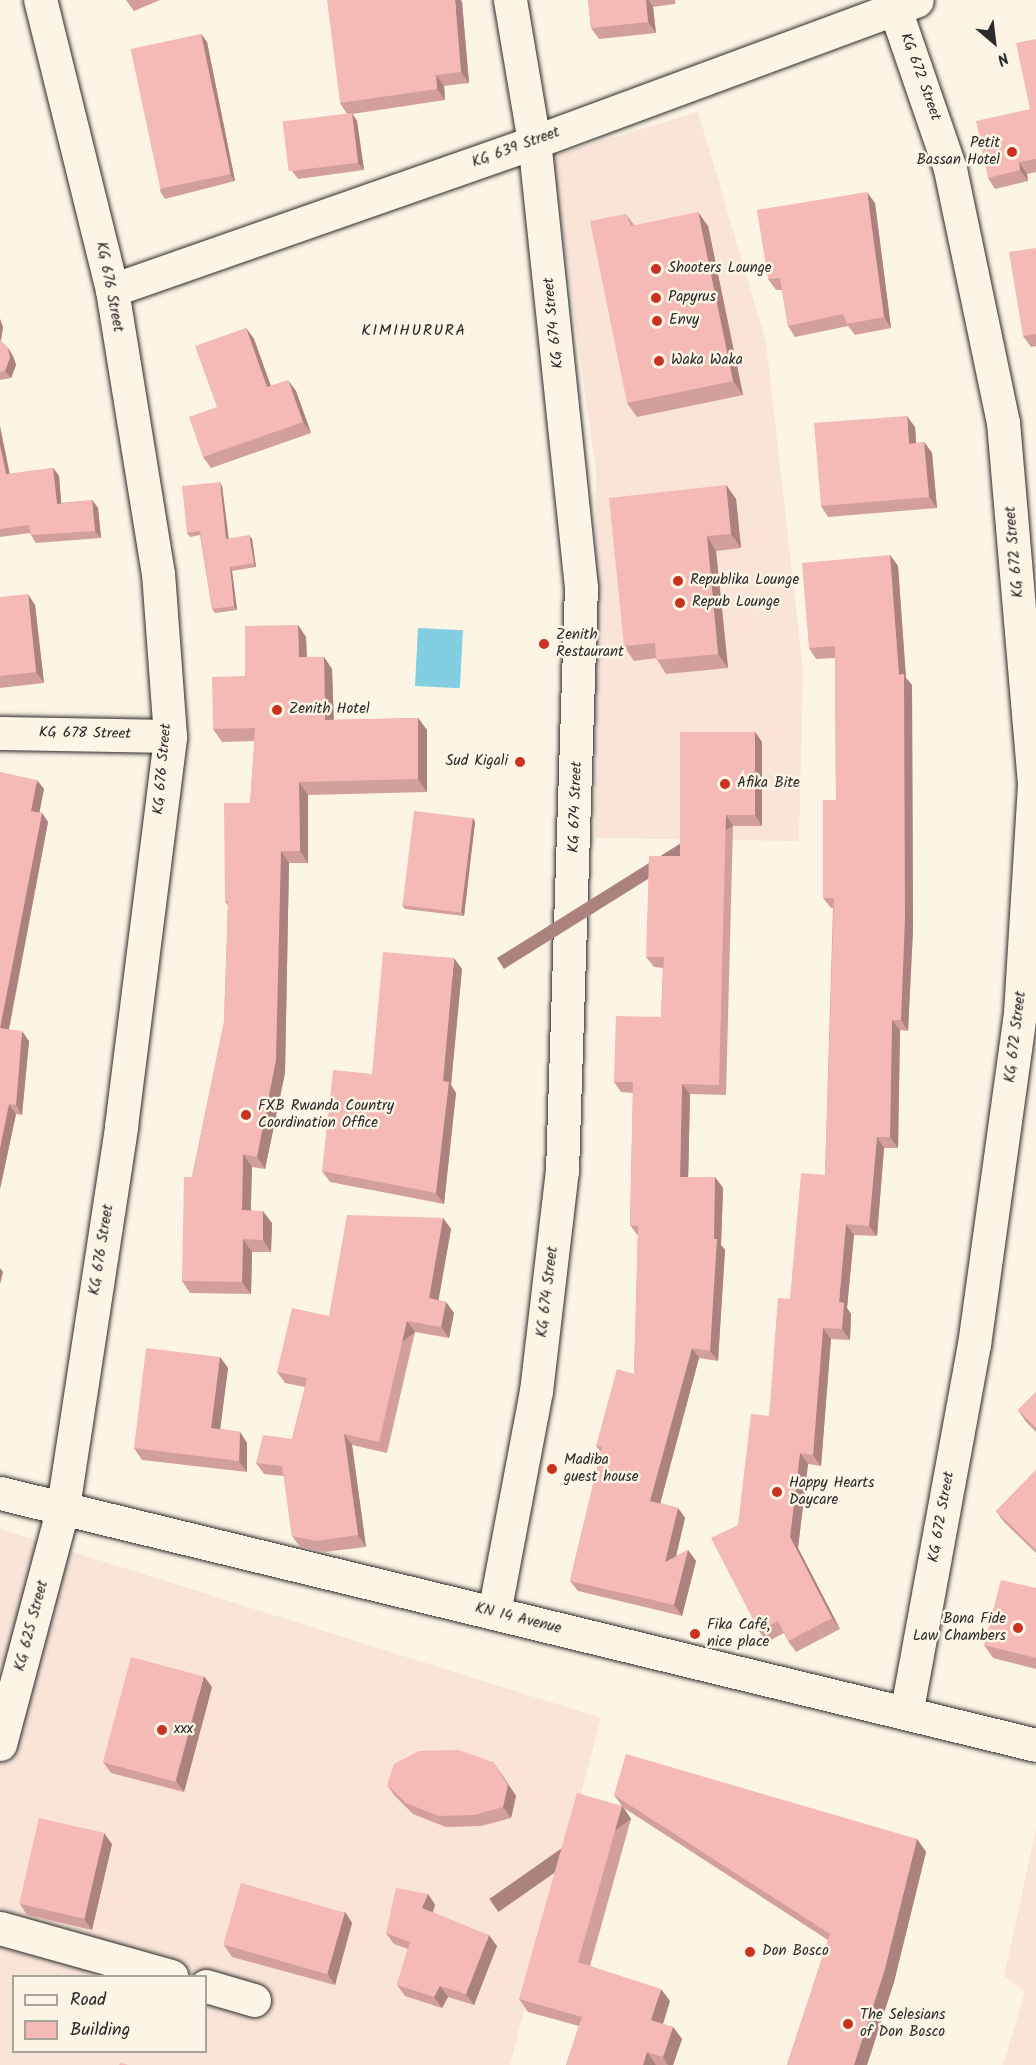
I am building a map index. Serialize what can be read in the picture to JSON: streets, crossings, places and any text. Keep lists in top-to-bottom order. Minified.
{"streets":{"street":["KG 672 Street","KG 639 Street","KG 676 Street","KG 674 Street","KG 678 Street","KN 14 Avenue","KG 625 Street"]},"crossings":[["KG 672 Street","KG 639 Street"],["KG 672 Street","KN 14 Avenue"],["KG 639 Street","KG 676 Street"],["KG 639 Street","KG 674 Street"],["KG 676 Street","KG 678 Street"],["KG 676 Street","KN 14 Avenue"],["KG 676 Street","KG 625 Street"],["KG 674 Street","KN 14 Avenue"],["KN 14 Avenue","KG 625 Street"]],"districts":["KIMIHURURA"],"places":["Petit Bassan Hotel","Shooters Lounge","Papyrus","Envy","Waka Waka","Republika Lounge","Repub Lounge","Zenith Restaurant","Zenith Hotel","Sud Kigali","Afika Bite","FXB Rwanda Country Coordination Office","Madiba guest house","Happy Hearts Daycare","Bona Fide Law Chambers","Fika Café, nice place","xxx","Don Bosco","The Selesians of Don Bosco"],"legend":["Road","Building"],"north":"bottom right"}
